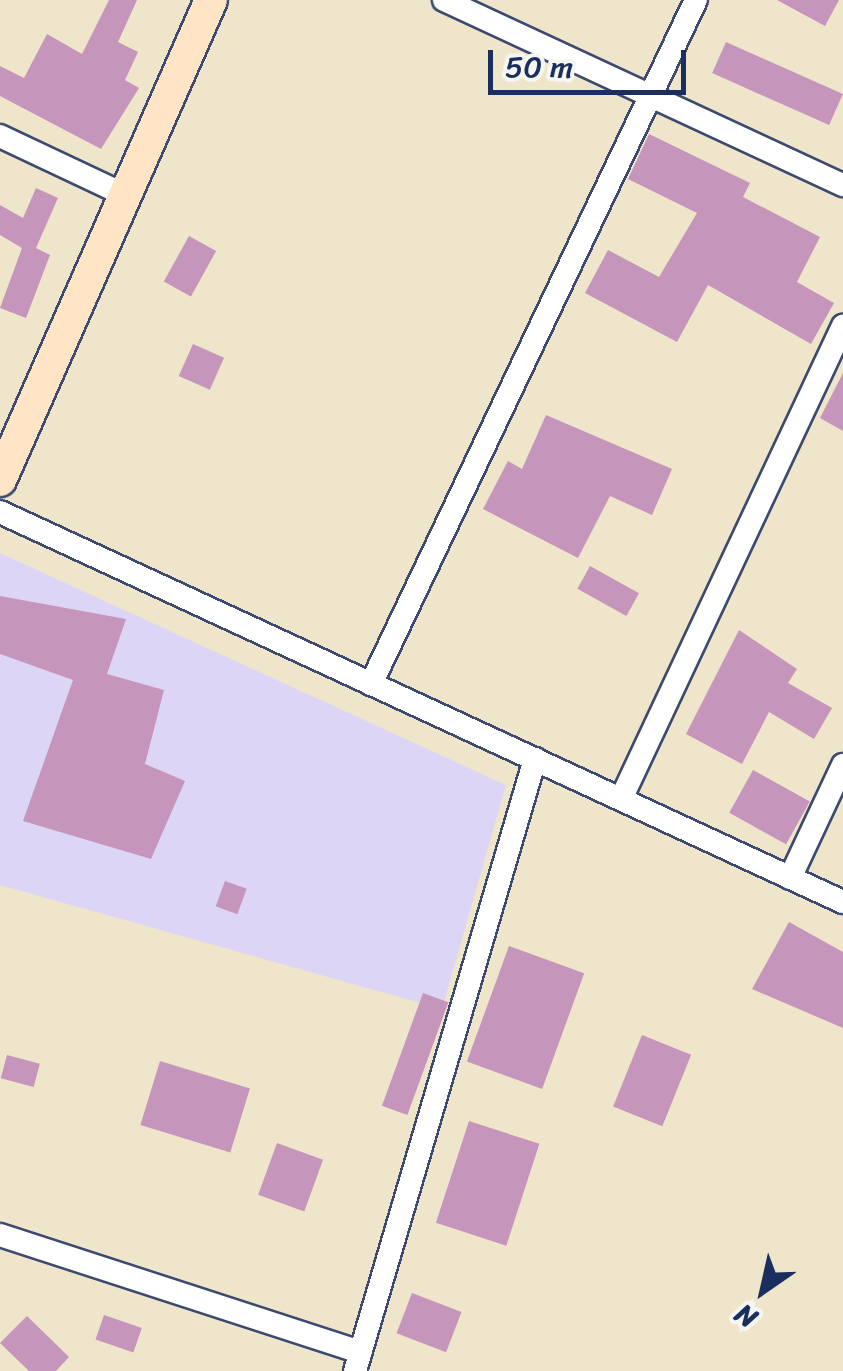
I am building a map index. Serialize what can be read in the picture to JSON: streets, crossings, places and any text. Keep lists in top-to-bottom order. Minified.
{"scale_bar":"50 m","north":"bottom left"}
